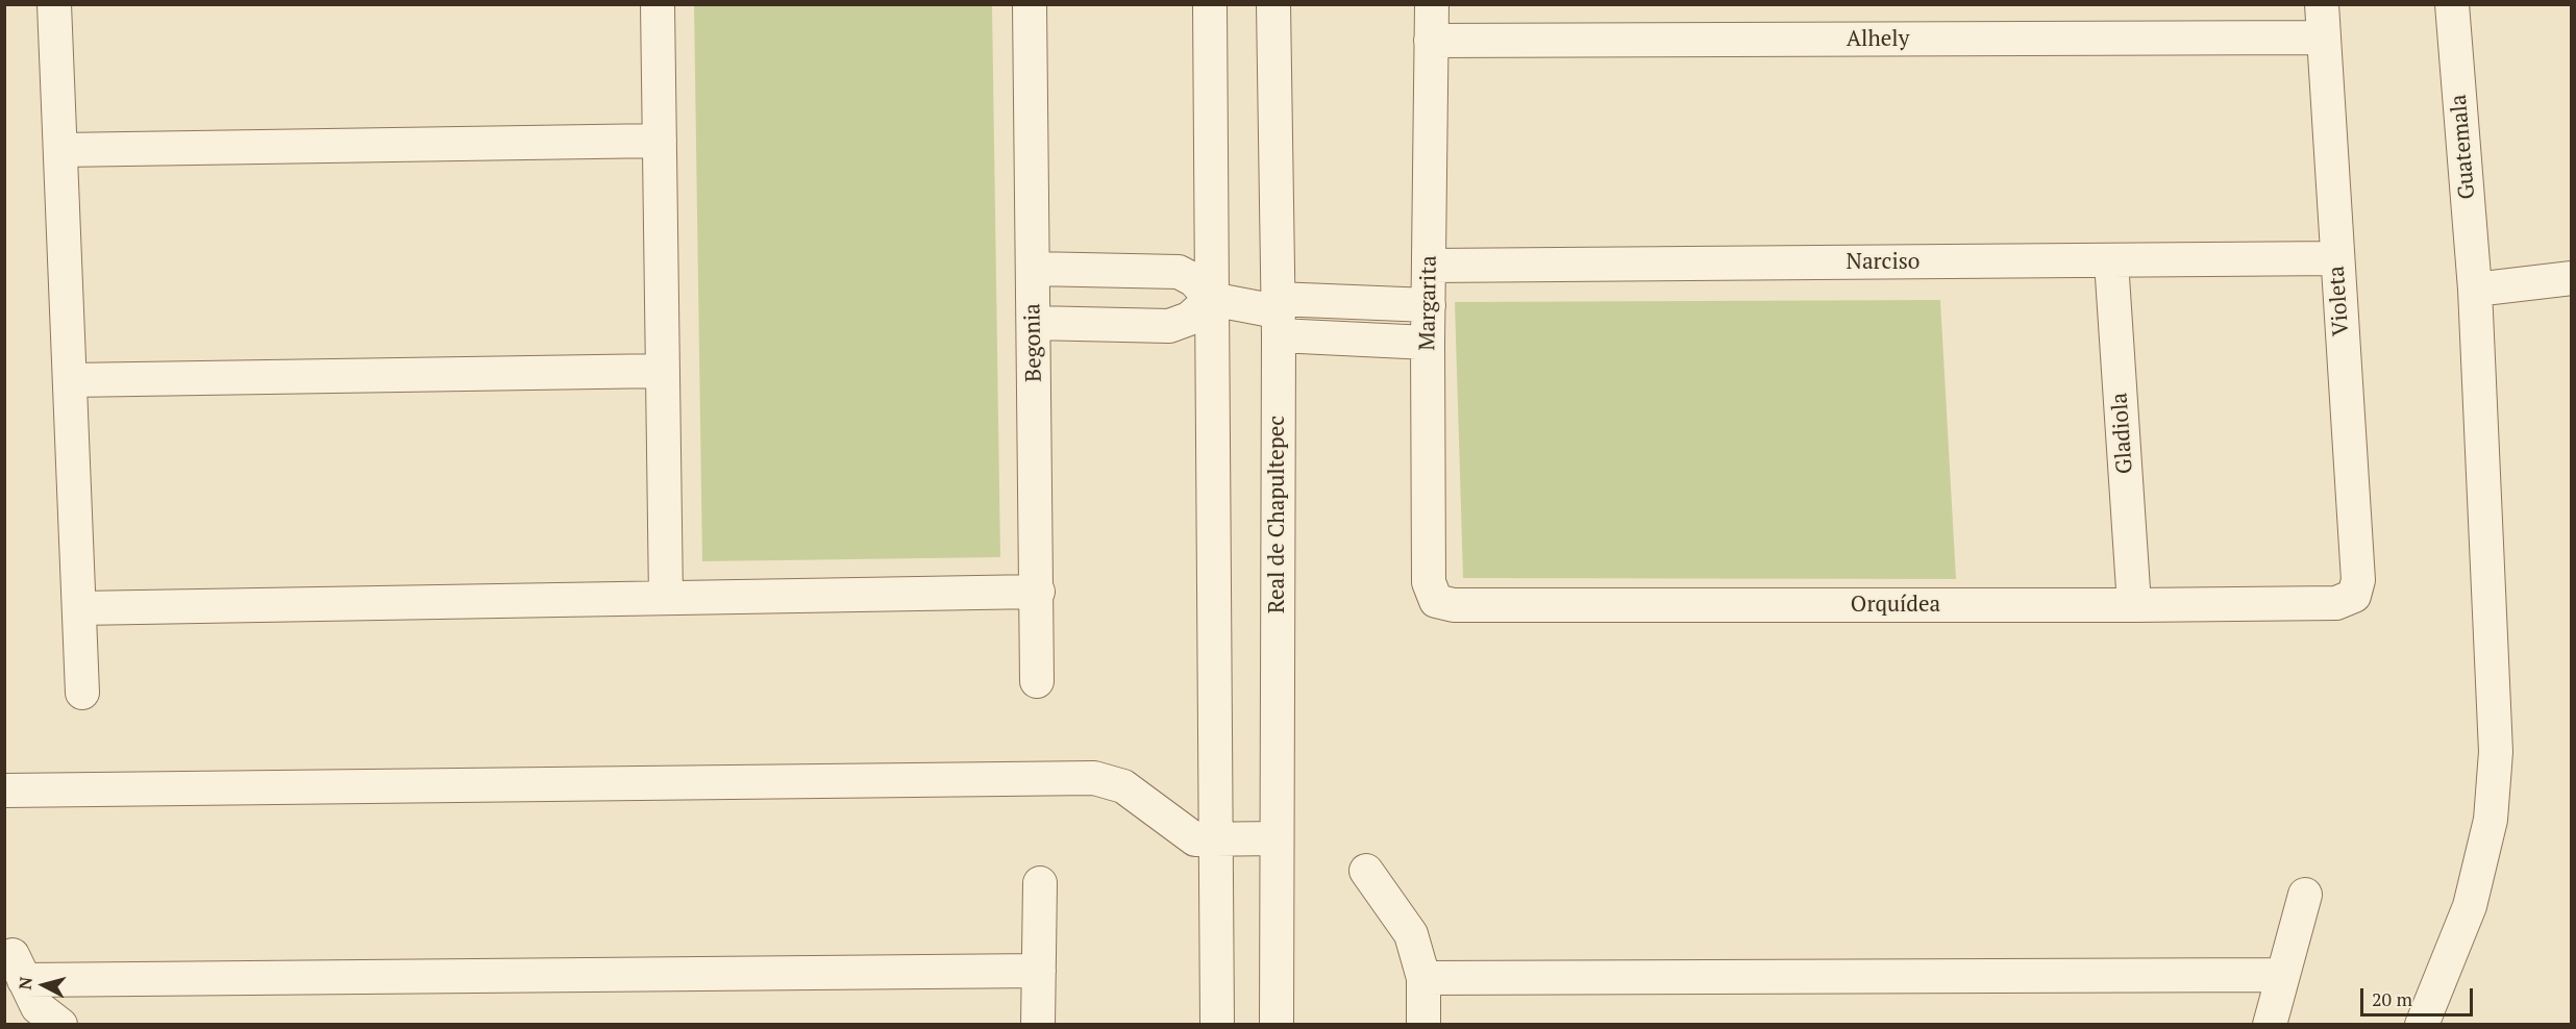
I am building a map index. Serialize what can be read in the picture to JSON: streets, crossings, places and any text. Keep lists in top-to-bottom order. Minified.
{"streets":{"street":["Alhely","Guatemala","Narciso","Violeta","Margarita","Begonia","Gladiola","Real de Chapultepec","Orquídea"]},"crossings":[["Alhely","Violeta"],["Alhely","Margarita"],["Narciso","Violeta"],["Narciso","Margarita"],["Narciso","Gladiola"],["Violeta","Orquídea"],["Margarita","Orquídea"],["Gladiola","Orquídea"]],"scale_bar":"20 m","north":"left"}
